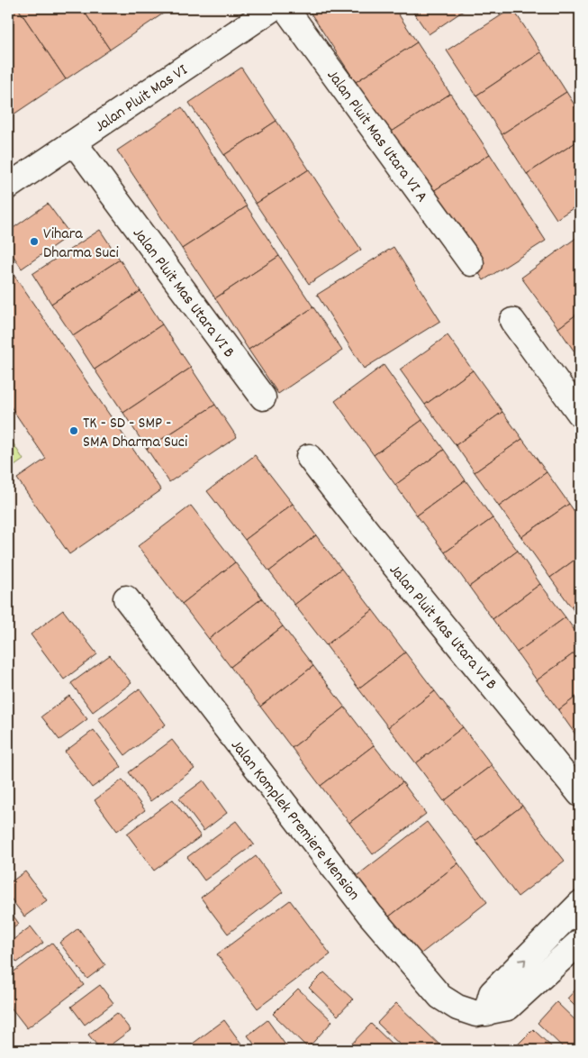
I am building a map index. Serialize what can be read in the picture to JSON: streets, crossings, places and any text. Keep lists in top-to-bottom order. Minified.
{"streets":{"street":["Jalan Pluit Mas VI","Jalan Pluit Mas Utara VI A","Jalan Pluit Mas Utara VI B","Jalan Komplek Premiere Mension"]},"crossings":[["Jalan Pluit Mas VI","Jalan Pluit Mas Utara VI B"]],"places":["Vihara Dharma Suci","TK - SD - SMP - SMA Dharma Suci"]}
